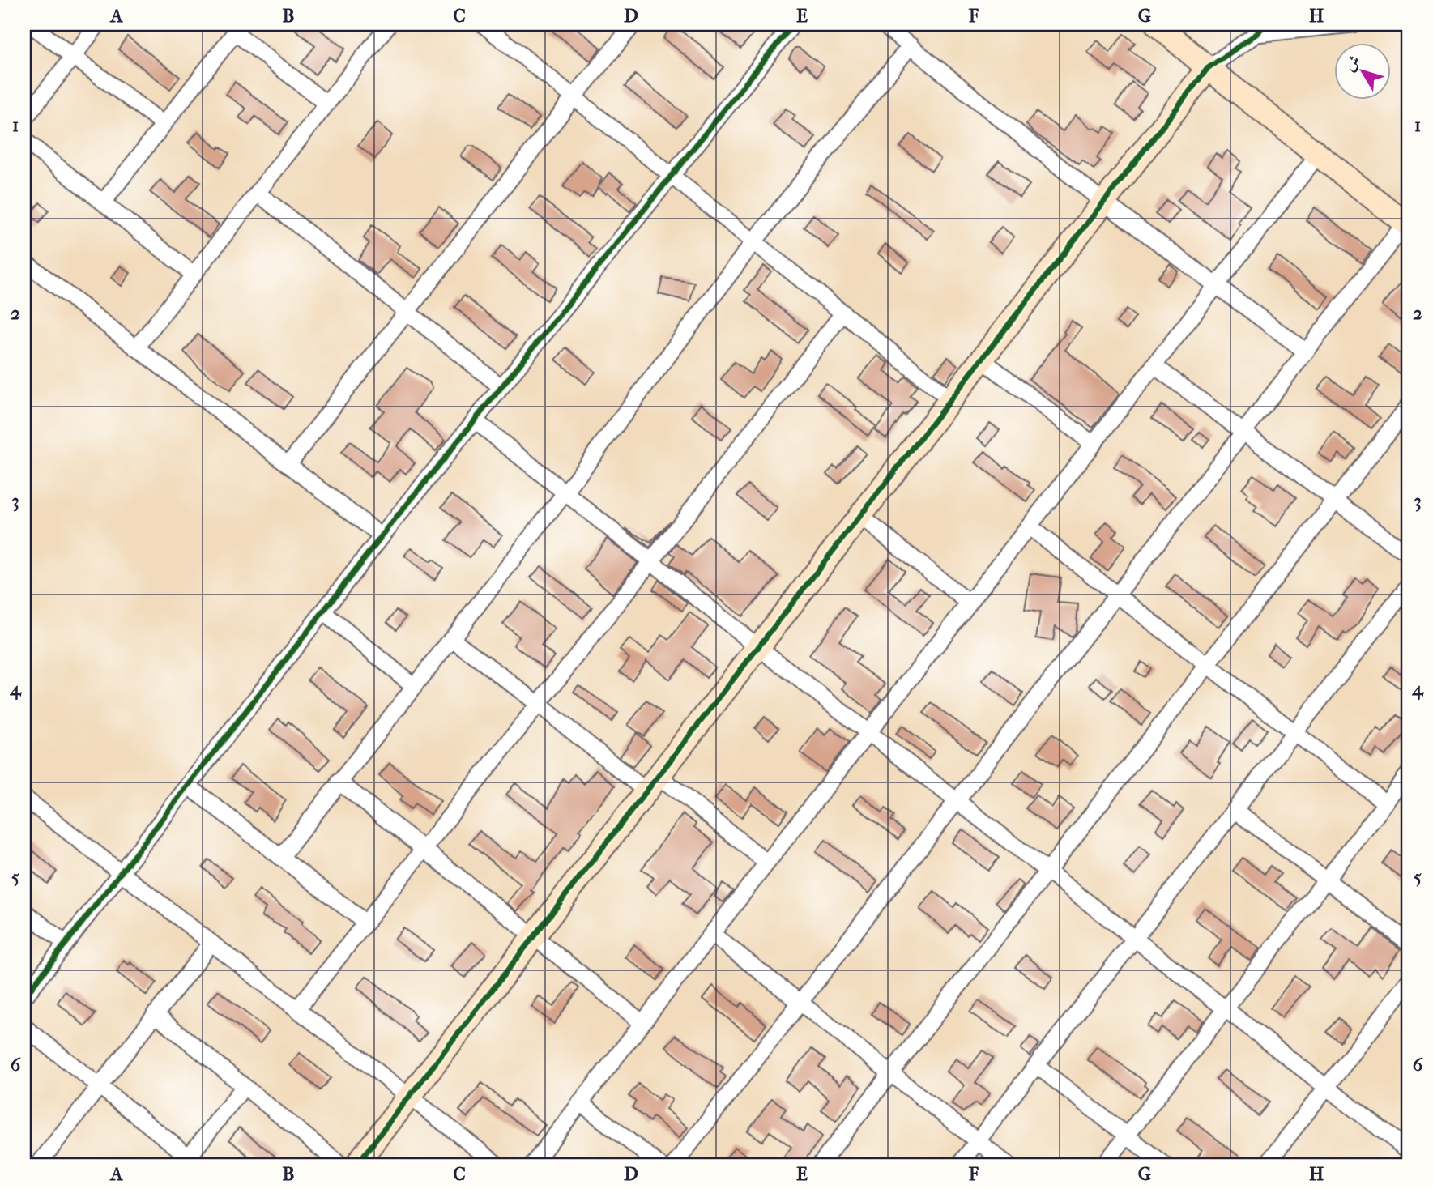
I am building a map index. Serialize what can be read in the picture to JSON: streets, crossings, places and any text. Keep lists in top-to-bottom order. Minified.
{"north":"top left","grid":{"columns":["A","B","C","D","E","F","G","H"],"rows":["1","2","3","4","5","6"]}}
